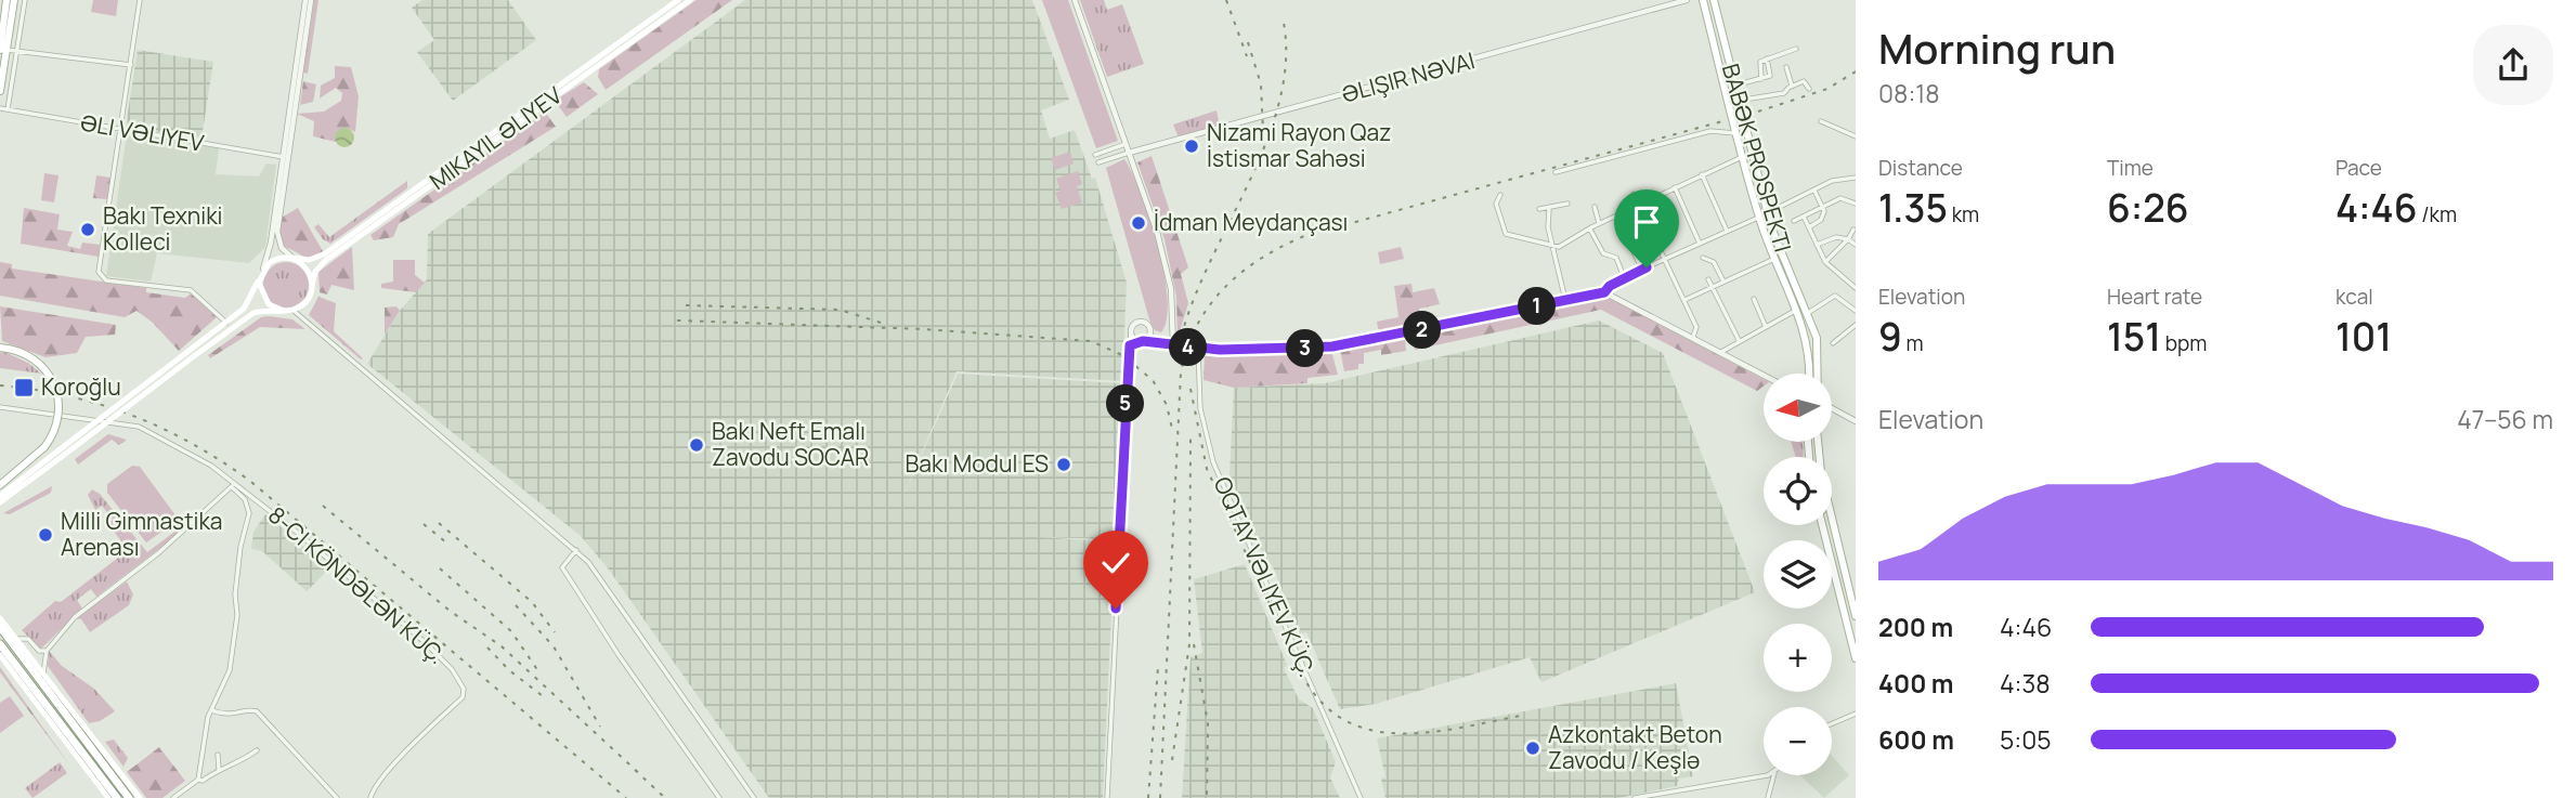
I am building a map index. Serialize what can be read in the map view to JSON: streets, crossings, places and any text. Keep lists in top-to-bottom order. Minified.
{"streets":{"main road":["BABƏK PROSPEKTI"],"street":["ƏLIŞIR NƏVAI","ƏLI VƏLIYEV","OQTAY VƏLIYEV KÜÇ.","8-CI KÖNDƏLƏN KÜÇ."]},"places":{"other":["Nizami Rayon Qaz İstismar Sahəsi","İdman Meydançası","Bakı Texniki Kolleci","Bakı Neft Emalı Zavodu SOCAR","Bakı Modul ES","Milli Gimnastika Arenası","Azkontakt Beton Zavodu / Keşlə"],"transit":["Koroğlu"]},"north":"left","page":{"heading":["Morning run","08:18"],"stats":[["Distance","1.35 km"],["Time","6:26"],["Pace","4:46 /km"],["Elevation","9 m"],["Heart rate","151 bpm"],["kcal","101"]],"pins":["1","2","4","3","5"],"map_buttons":["+","−"],"chart":["Elevation","47–56 m"],"list":[{"name":"200 m","note":"4:46"},{"name":"400 m","note":"4:38"},{"name":"600 m","note":"5:05"}]}}
